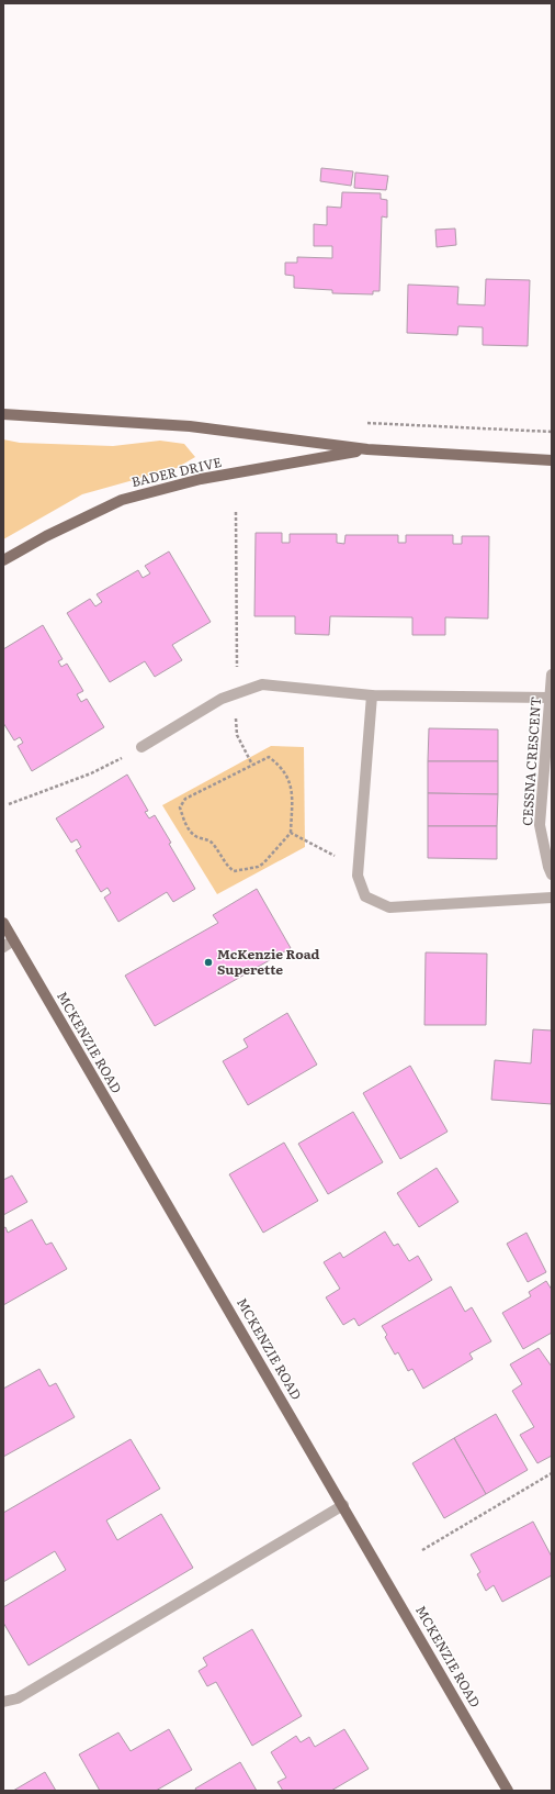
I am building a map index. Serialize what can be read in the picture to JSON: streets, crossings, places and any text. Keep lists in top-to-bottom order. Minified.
{"streets":{"main road":["BADER DRIVE","MCKENZIE ROAD"],"street":["CESSNA CRESCENT"]},"places":["McKenzie Road Superette"]}
